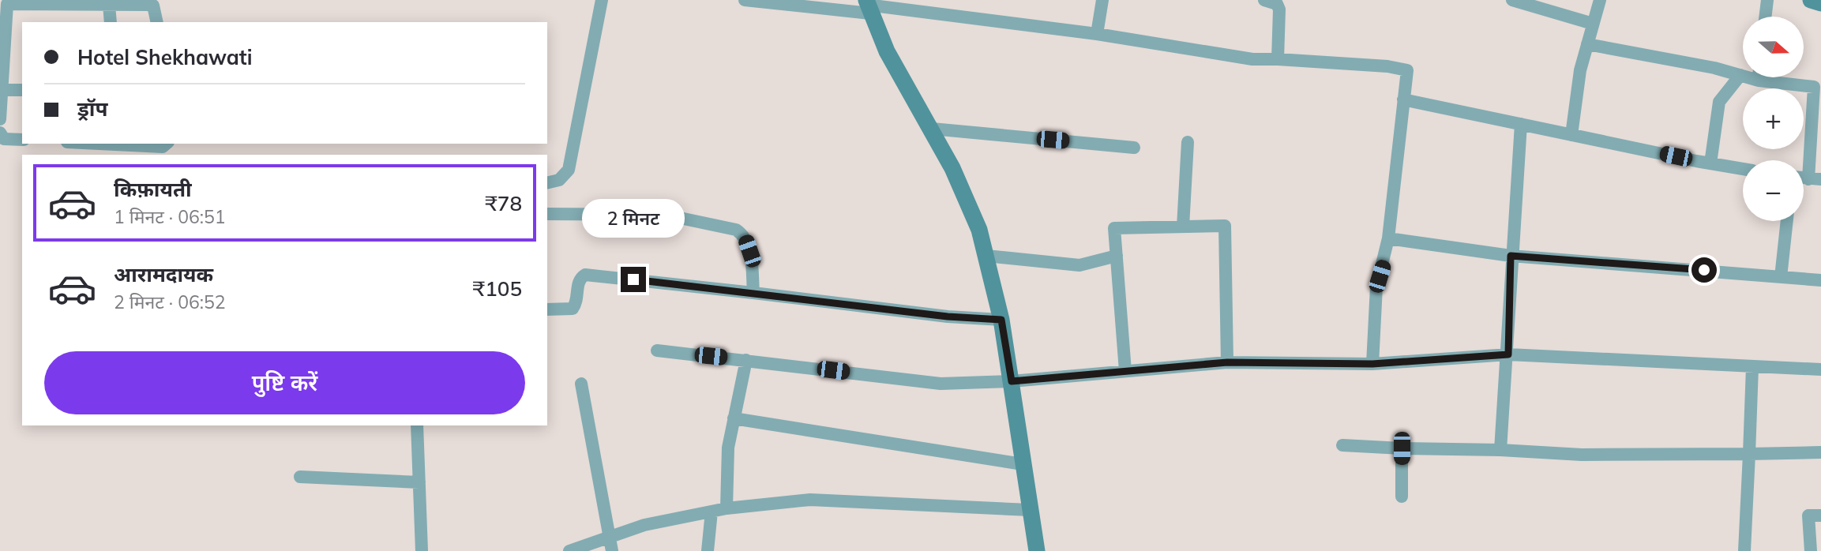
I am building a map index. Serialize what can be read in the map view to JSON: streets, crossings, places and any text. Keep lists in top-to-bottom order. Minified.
{"north":"right","page":{"map_buttons":["+","−"],"banner":["Hotel Shekhawati","ड्रॉप"],"list":[{"name":"किफ़ायती","note":"1 मिनट · 06:51","value":"₹78"},{"name":"आरामदायक","note":"2 मिनट · 06:52","value":"₹105"}],"bubble":"2 मिनट","buttons":"पुष्टि करें"}}
